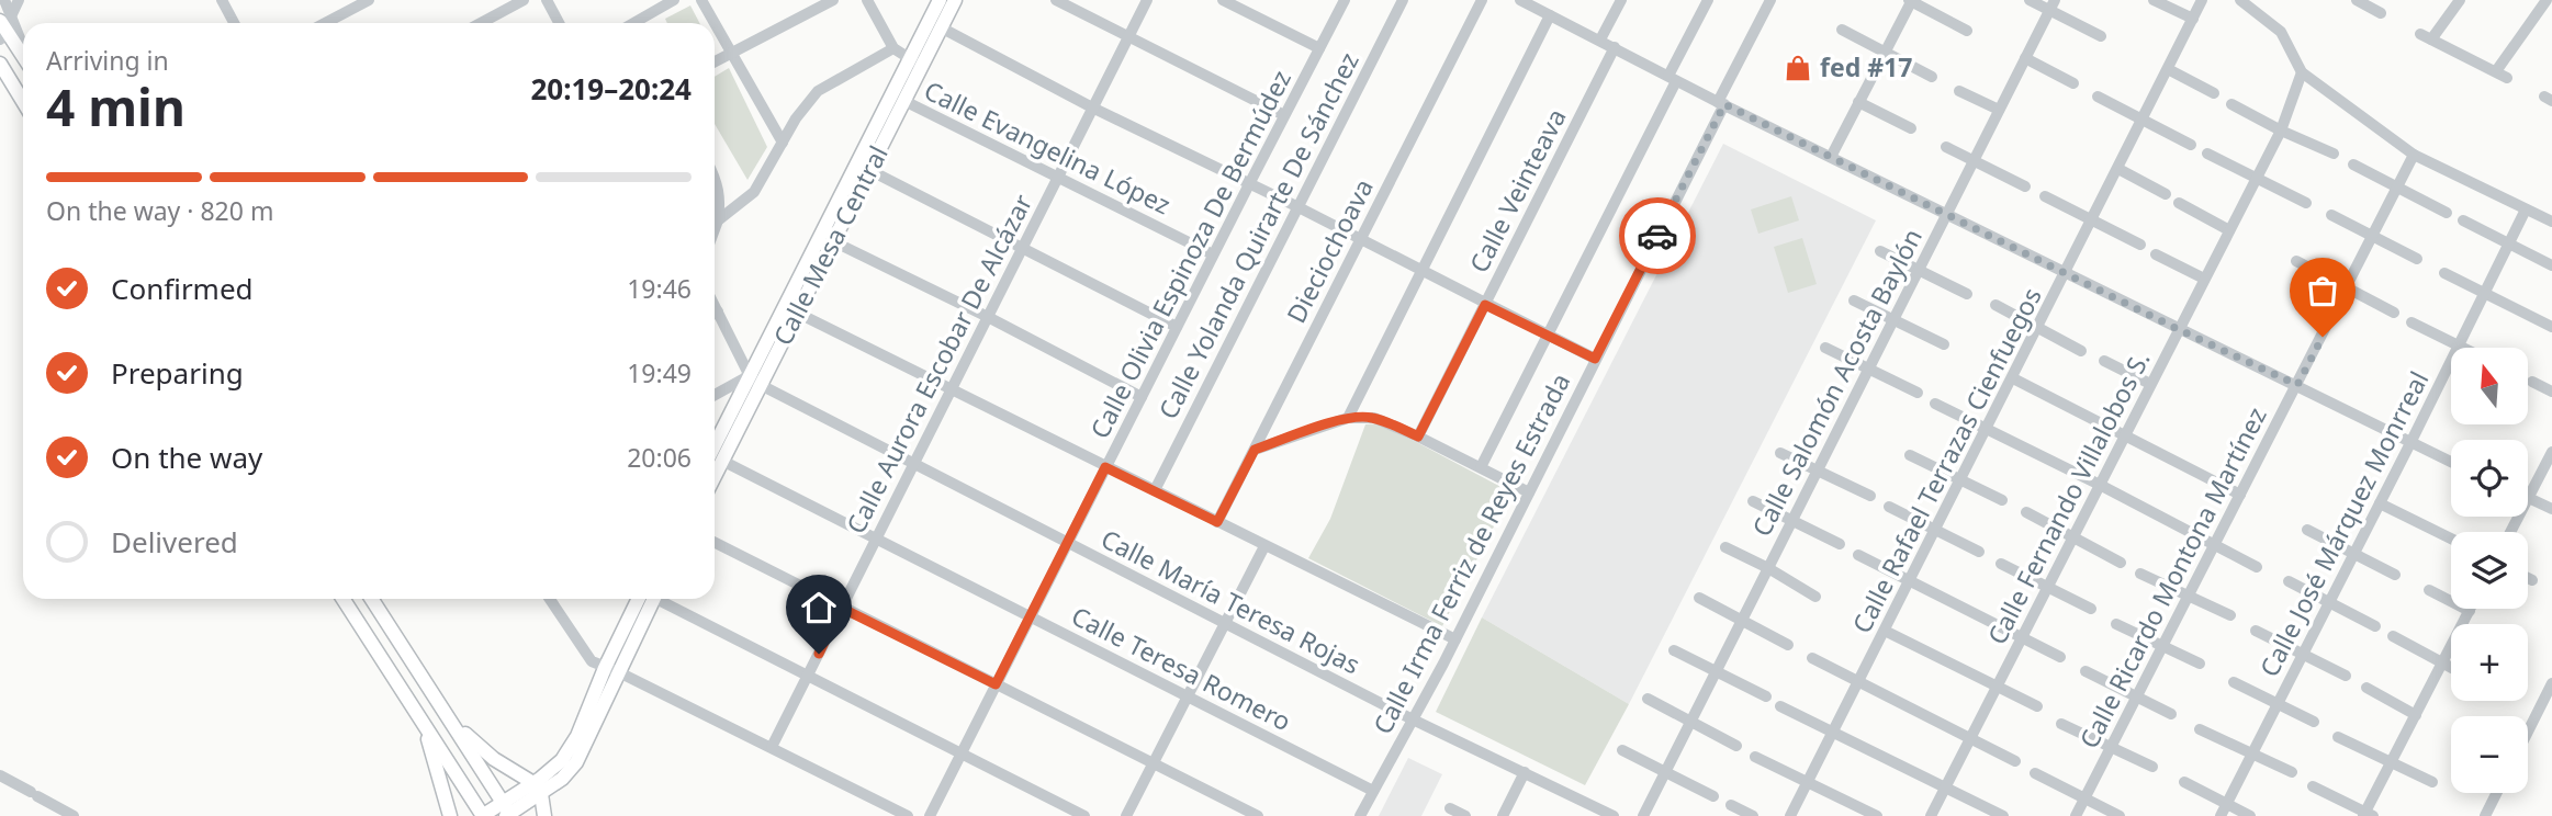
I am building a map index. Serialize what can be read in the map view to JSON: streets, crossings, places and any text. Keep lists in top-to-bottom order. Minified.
{"streets":{"main road":["Calle Mesa Central"],"street":["Calle Evangelina López","Calle Veinteava","Calle Yolanda Quirarte De Sánchez","Dieciochoava","Calle Olivia Espinoza De Bermúdez","Calle Aurora Escobar De Alcázar","Calle Salomón Acosta Baylón","Calle Rafael Terrazas Cienfuegos","Calle Fernando Villalobos S.","Calle José Márquez Monrreal","Calle Irma Ferriz de Reyes Estrada","Calle Ricardo Montona Martínez","Calle María Teresa Rojas","Calle Teresa Romero"]},"crossings":[["Calle Evangelina López","Calle Mesa Central"],["Calle Evangelina López","Calle Olivia Espinoza De Bermúdez"],["Calle Evangelina López","Calle Aurora Escobar De Alcázar"],["Calle Veinteava","Calle Irma Ferriz de Reyes Estrada"],["Calle Mesa Central","Calle María Teresa Rojas"],["Calle Mesa Central","Calle Teresa Romero"],["Dieciochoava","Calle Irma Ferriz de Reyes Estrada"],["Calle Olivia Espinoza De Bermúdez","Calle María Teresa Rojas"],["Calle Olivia Espinoza De Bermúdez","Calle Teresa Romero"],["Calle Aurora Escobar De Alcázar","Calle María Teresa Rojas"],["Calle Aurora Escobar De Alcázar","Calle Teresa Romero"],["Calle Irma Ferriz de Reyes Estrada","Calle María Teresa Rojas"],["Calle Irma Ferriz de Reyes Estrada","Calle Teresa Romero"]],"places":{"shop":["fed #17"]},"north":"top","page":{"heading":["4 min","Arriving in","20:19–20:24"],"bar":"On the way · 820 m","list":[["Confirmed","19:46"],["Preparing","19:49"],["On the way","20:06"],"Delivered"],"map_buttons":["+","−"]}}
